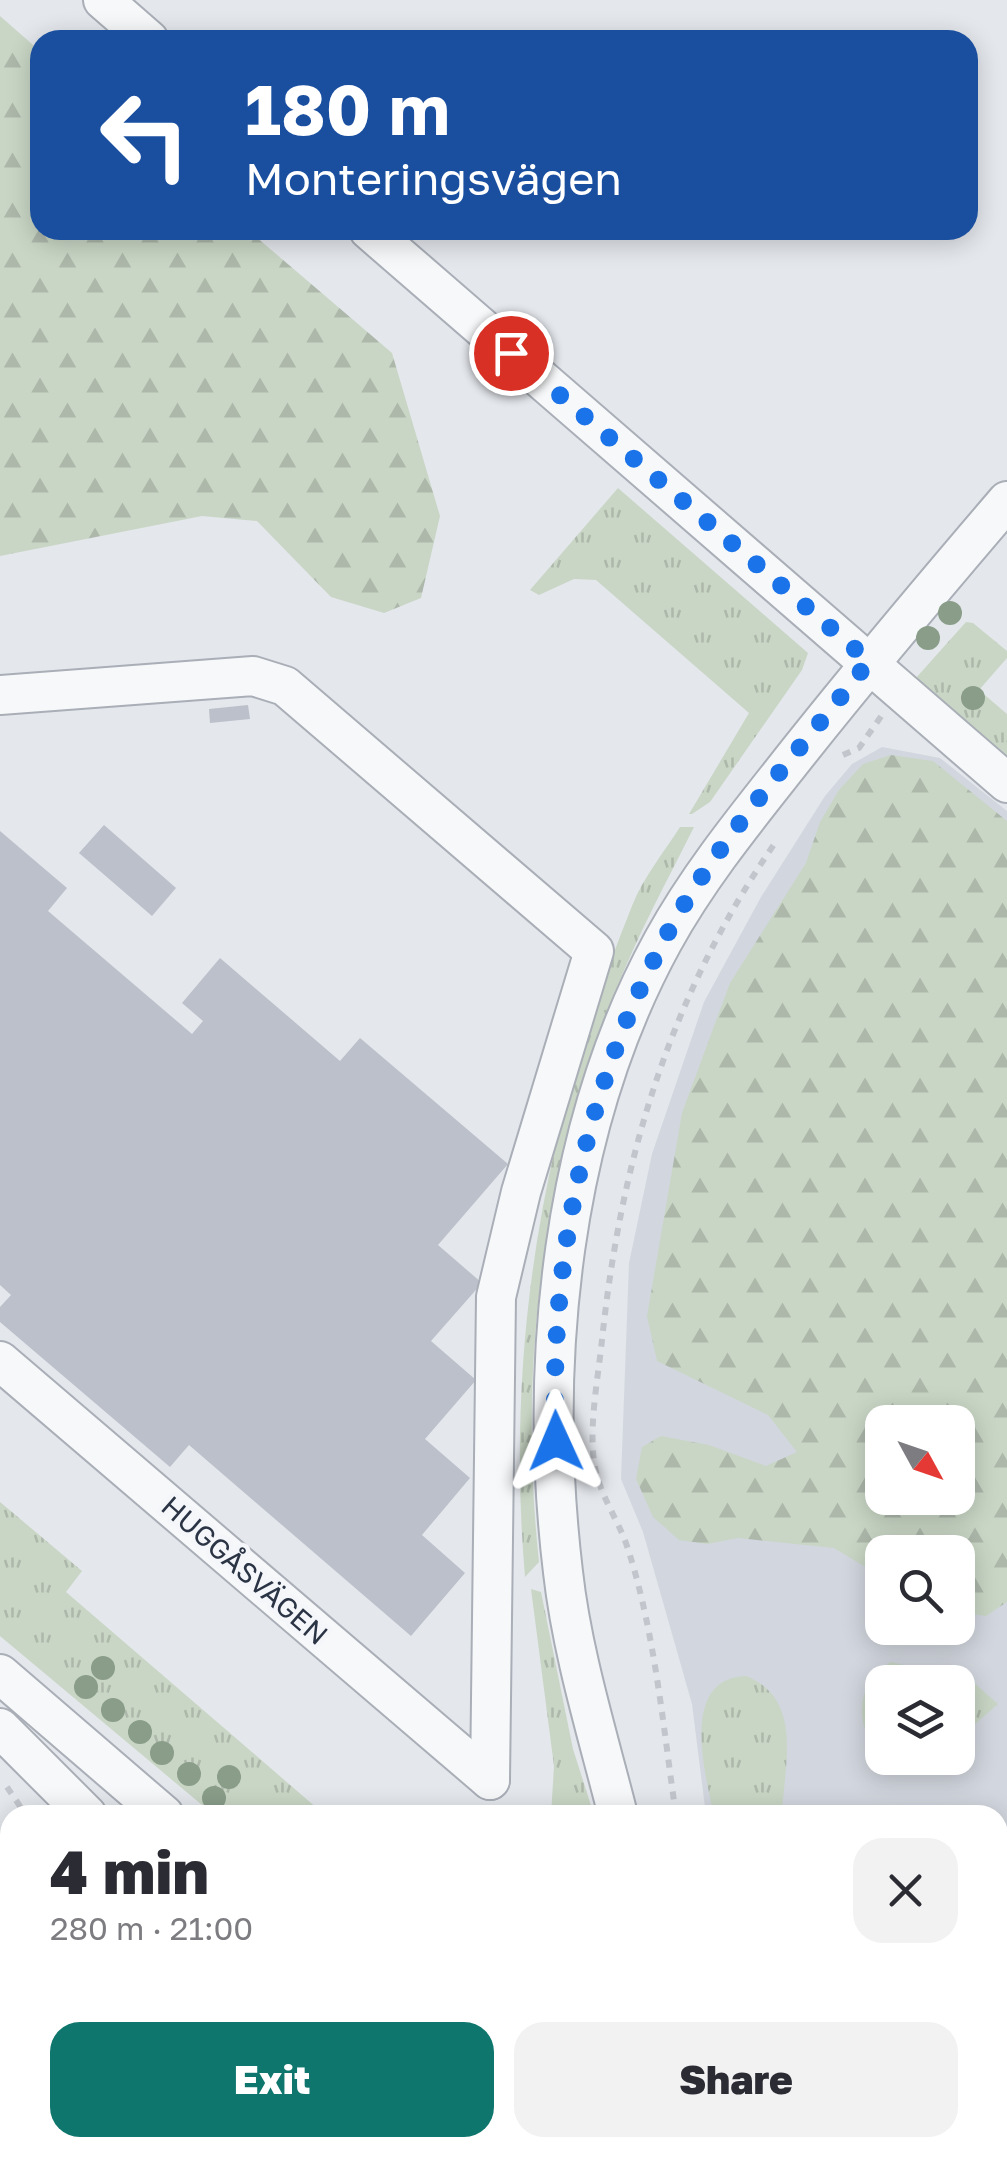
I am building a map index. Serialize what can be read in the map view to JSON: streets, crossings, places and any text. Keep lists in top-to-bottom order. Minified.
{"streets":{"street":["HUGGÅSVÄGEN"]},"north":"bottom right","page":{"turn":["180 m","Monteringsvägen"],"heading":["4 min","280 m · 21:00"],"buttons":["Exit","Share"]}}
